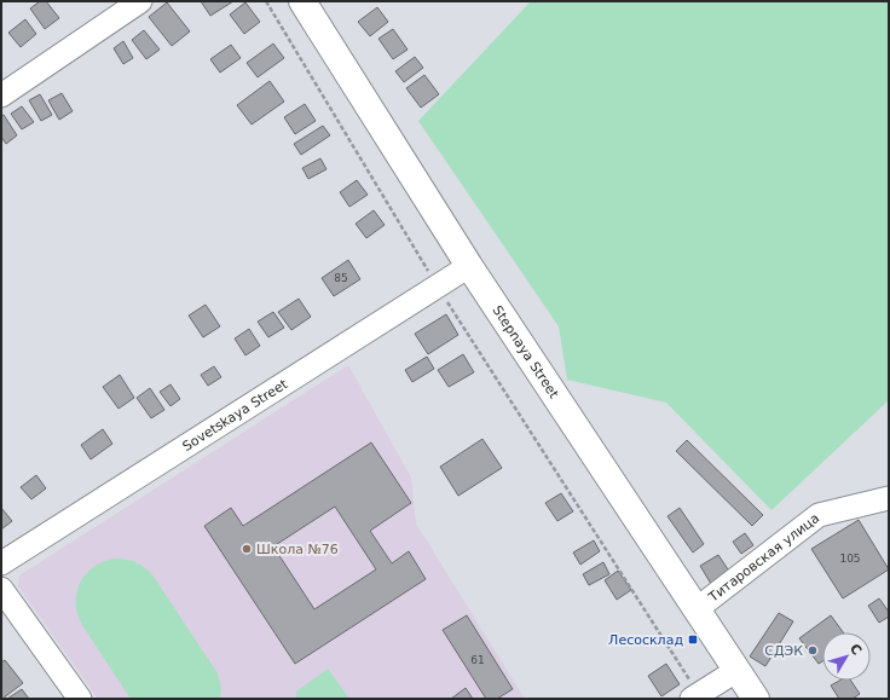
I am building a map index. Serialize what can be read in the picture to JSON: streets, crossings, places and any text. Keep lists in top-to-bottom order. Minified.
{"streets":{"main road":["Stepnaya Street"],"street":["Sovetskaya Street","Титаровская улица"]},"crossings":[["Stepnaya Street","Sovetskaya Street"],["Stepnaya Street","Титаровская улица"]],"places":{"other":["Школа №76","СДЭК"],"transit":["Лесосклад"]},"house_numbers":["85","105","61"],"north":"top right"}
